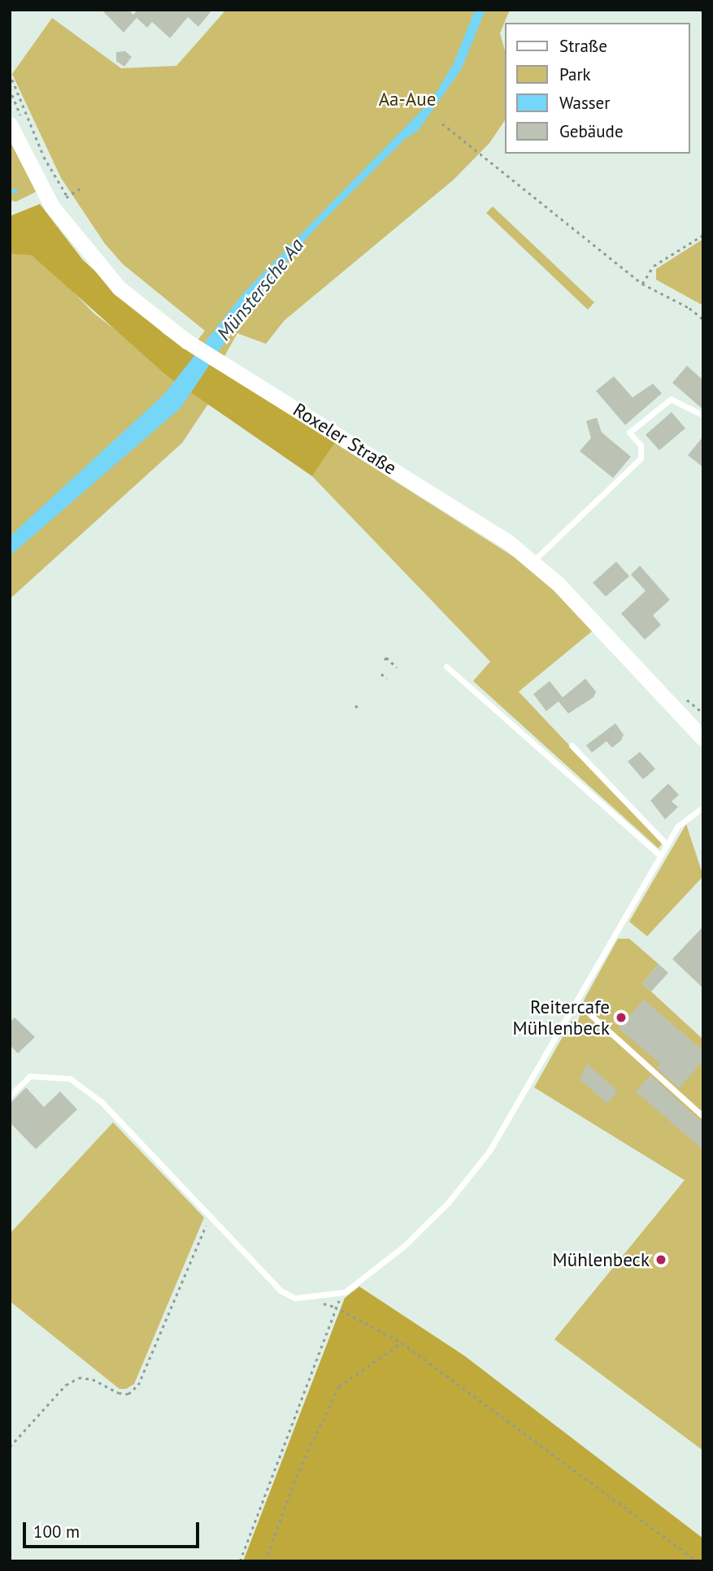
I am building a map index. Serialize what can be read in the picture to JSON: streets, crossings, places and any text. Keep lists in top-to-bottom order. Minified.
{"streets":{"main road":["Roxeler Straße"]},"water":["Münstersche Aa"],"parks":["Aa-Aue"],"places":["Reitercafe Mühlenbeck","Mühlenbeck"],"legend":["Straße","Park","Wasser","Gebäude"],"scale_bar":"100 m"}
